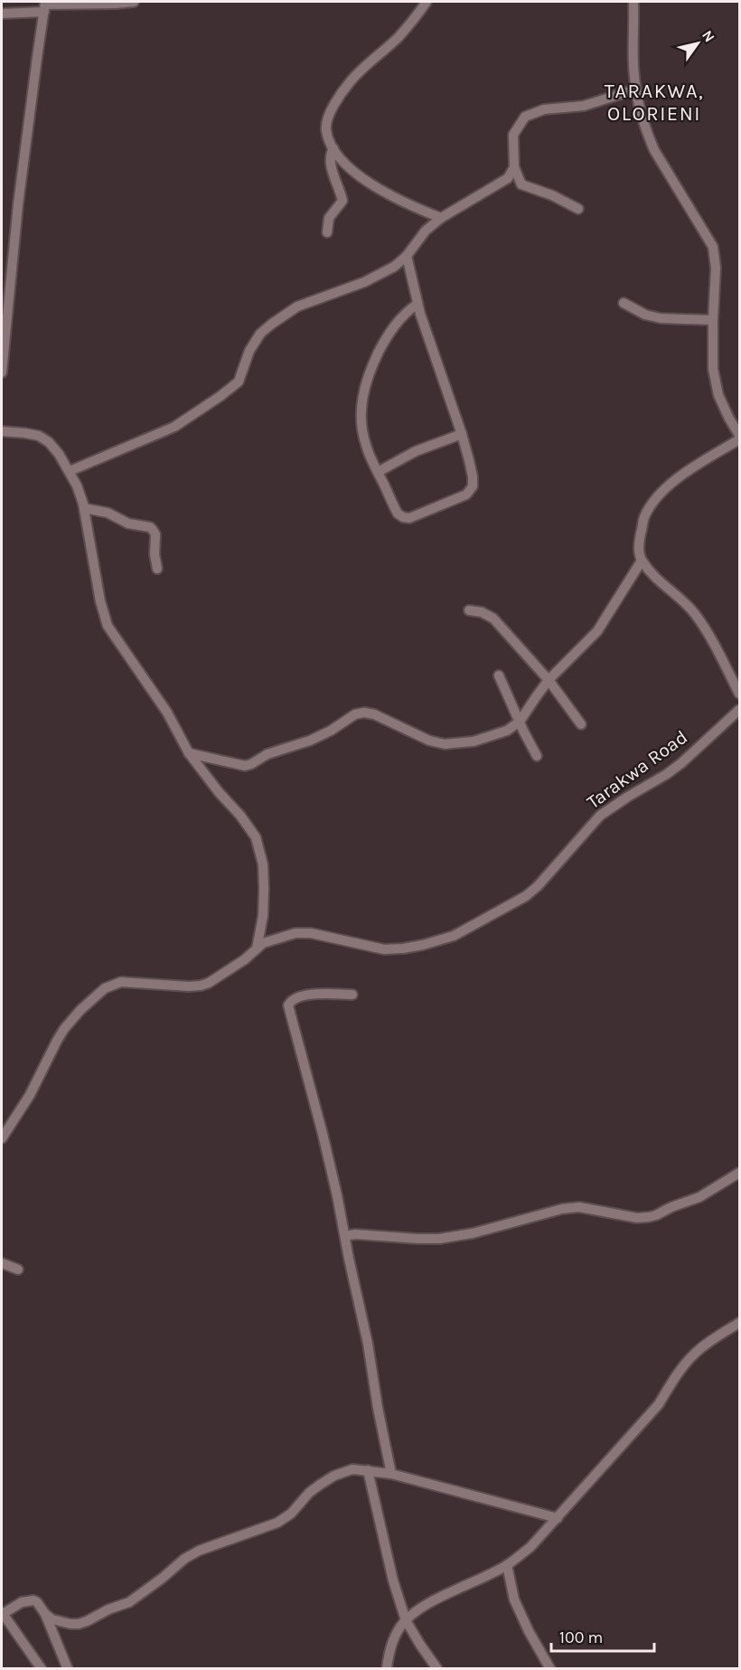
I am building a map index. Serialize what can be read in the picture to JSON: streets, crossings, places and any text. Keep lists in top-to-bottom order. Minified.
{"streets":{"street":["Tarakwa Road"]},"districts":["TARAKWA, OLORIENI"],"scale_bar":"100 m","north":"top right"}
